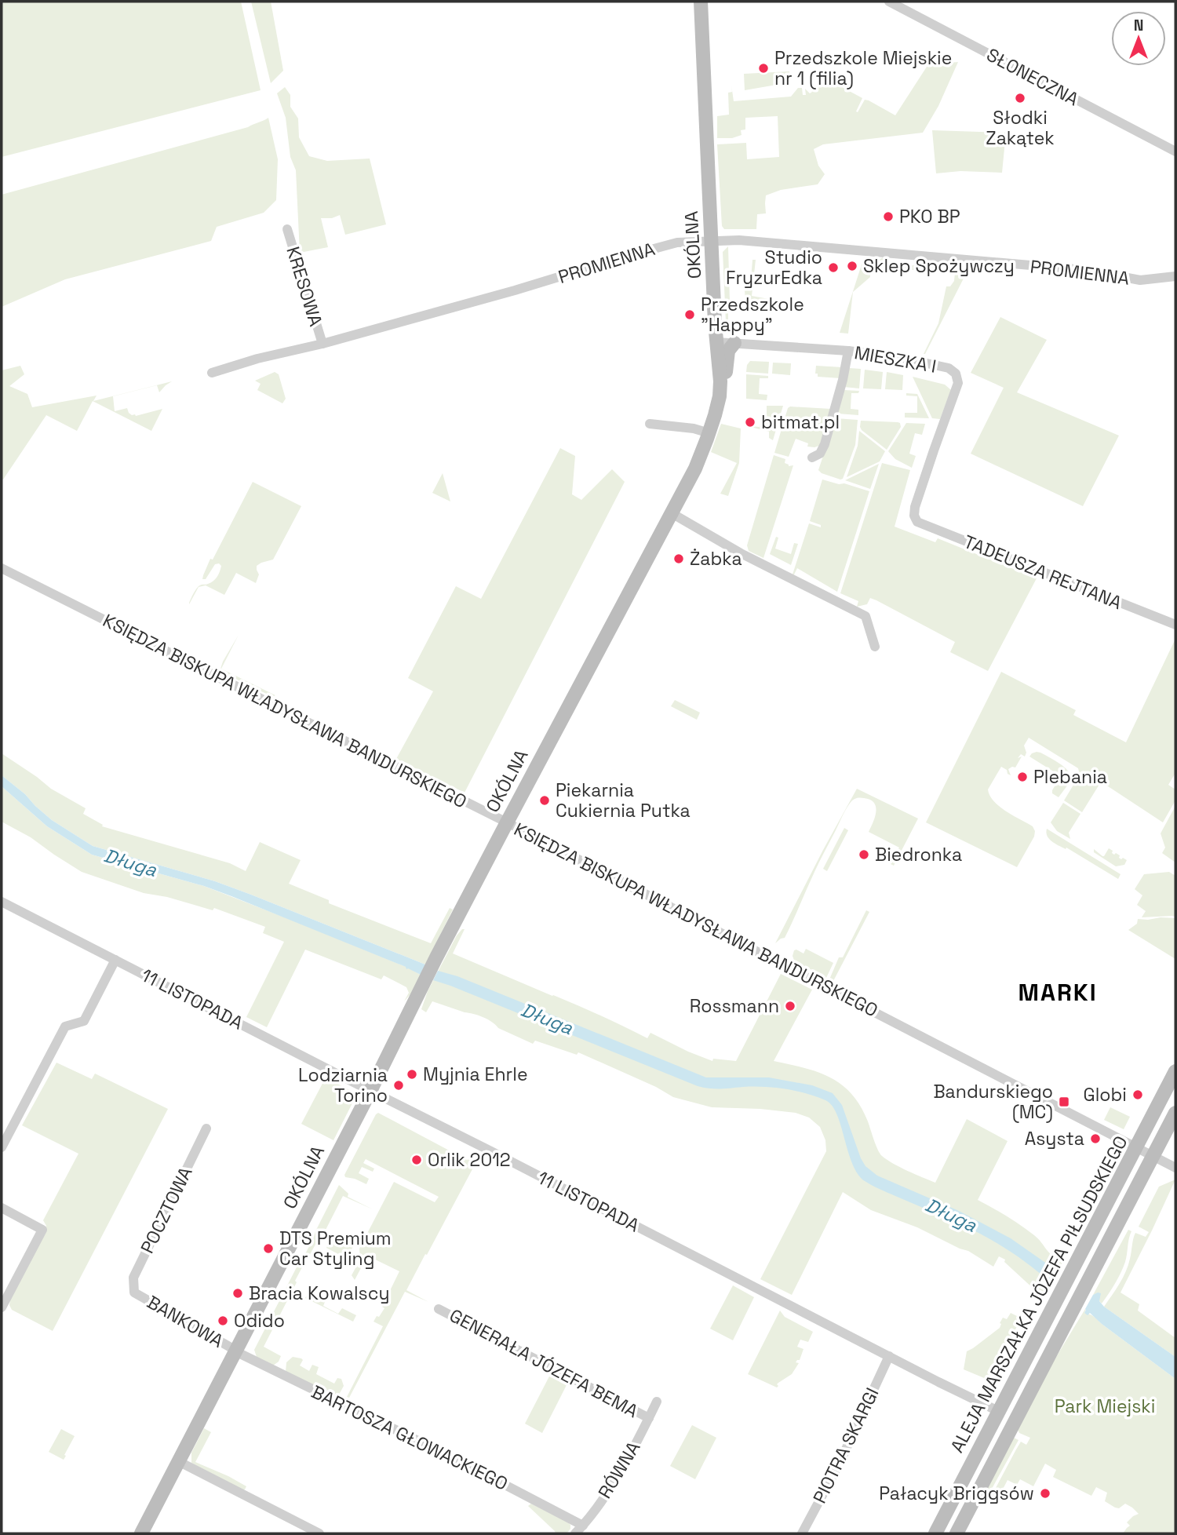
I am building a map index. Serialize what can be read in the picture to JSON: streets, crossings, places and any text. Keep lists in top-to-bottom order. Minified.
{"streets":{"street":["SŁONECZNA","OKÓLNA","PROMIENNA","KRESOWA","MIESZKA I","TADEUSZA REJTANA","KSIĘDZA BISKUPA WŁADYSŁAWA BANDURSKIEGO","11 LISTOPADA","POCZTOWA","ALEJA MARSZAŁKA JÓZEFA PIŁSUDSKIEGO","BANKOWA","GENERAŁA JÓZEFA BEMA","BARTOSZA GŁOWACKIEGO","PIOTRA SKARGI","RÓWNA"]},"crossings":[["OKÓLNA","PROMIENNA"],["OKÓLNA","MIESZKA I"],["OKÓLNA","KSIĘDZA BISKUPA WŁADYSŁAWA BANDURSKIEGO"],["OKÓLNA","11 LISTOPADA"],["OKÓLNA","BANKOWA"],["OKÓLNA","BARTOSZA GŁOWACKIEGO"],["PROMIENNA","KRESOWA"],["MIESZKA I","TADEUSZA REJTANA"],["KSIĘDZA BISKUPA WŁADYSŁAWA BANDURSKIEGO","ALEJA MARSZAŁKA JÓZEFA PIŁSUDSKIEGO"],["11 LISTOPADA","ALEJA MARSZAŁKA JÓZEFA PIŁSUDSKIEGO"],["11 LISTOPADA","PIOTRA SKARGI"],["POCZTOWA","BANKOWA"],["BANKOWA","BARTOSZA GŁOWACKIEGO"],["GENERAŁA JÓZEFA BEMA","RÓWNA"],["BARTOSZA GŁOWACKIEGO","RÓWNA"]],"districts":["MARKI"],"water":["Długa"],"parks":["Park Miejski"],"places":{"other":["Przedszkole Miejskie nr 1 (filia)","Słodki Zakątek","PKO BP","Sklep Spożywczy","Studio FryzurEdka","Przedszkole \"Happy\"","bitmat.pl","Żabka","Plebania","Piekarnia Cukiernia Putka","Biedronka","Rossmann","Myjnia Ehrle","Lodziarnia Torino","Globi","Asysta","Orlik 2012","DTS Premium Car Styling","Bracia Kowalscy","Odido","Pałacyk Briggsów"],"transit":["Bandurskiego (MC)"]},"north":"top"}
